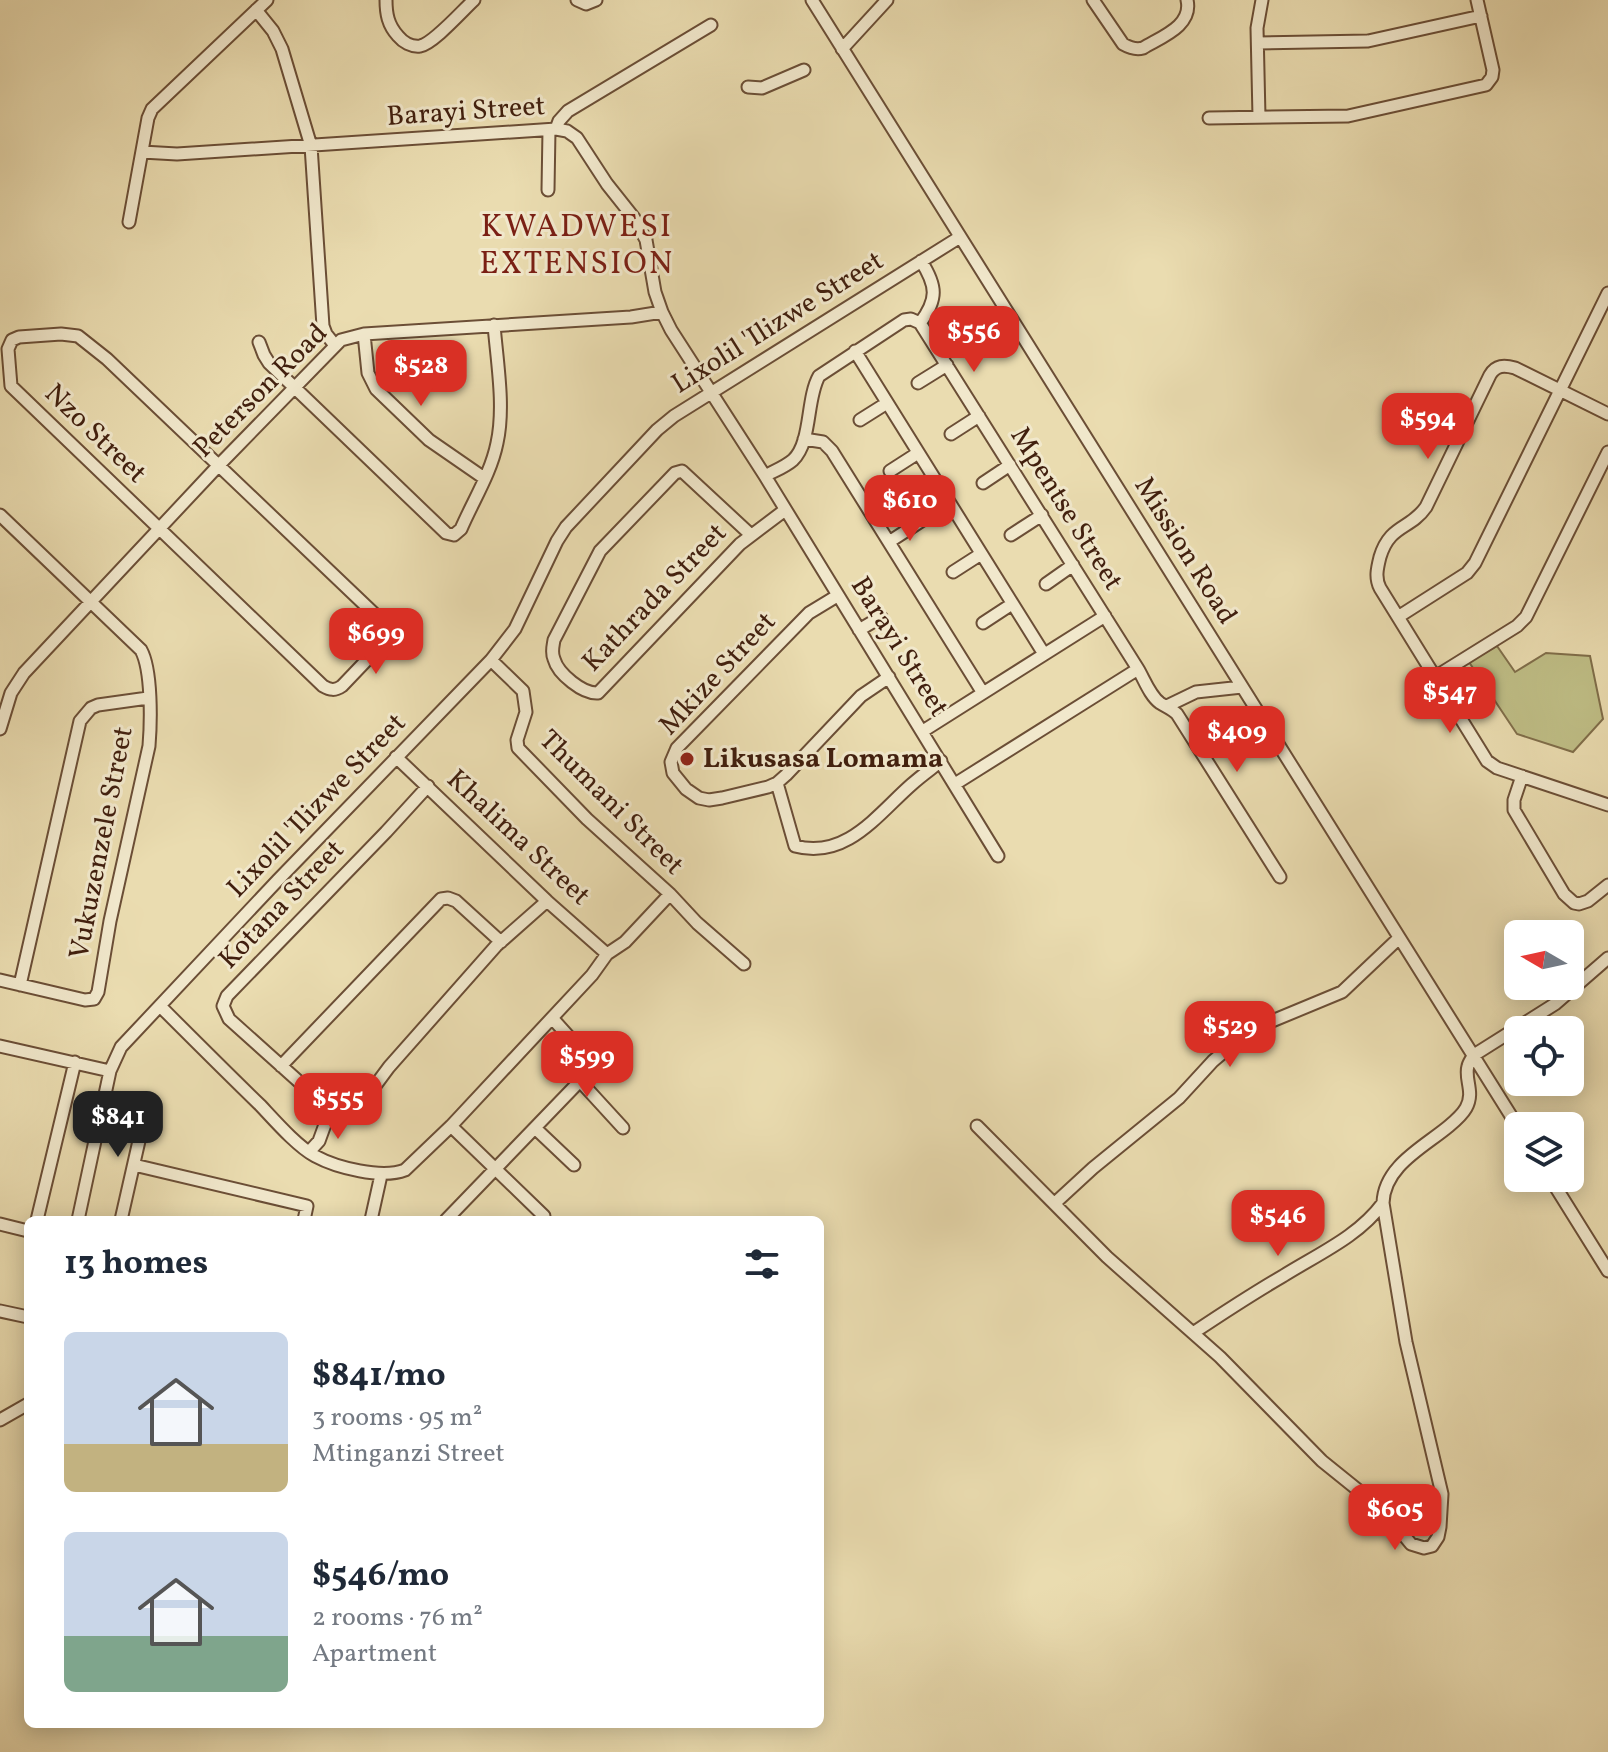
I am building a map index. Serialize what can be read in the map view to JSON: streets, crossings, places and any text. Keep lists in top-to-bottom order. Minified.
{"streets":{"street":["Barayi Street","Lixolil 'Ilizwe Street","Peterson Road","Nzo Street","Mpentse Street","Mission Road","Kathrada Street","Mkize Street","Thumani Street","Khalima Street","Vukuzenzele Street","Kotana Street"]},"crossings":[["Barayi Street","Lixolil 'Ilizwe Street"],["Barayi Street","Peterson Road"],["Barayi Street","Kathrada Street"],["Barayi Street","Mkize Street"],["Lixolil 'Ilizwe Street","Mission Road"],["Lixolil 'Ilizwe Street","Thumani Street"],["Lixolil 'Ilizwe Street","Khalima Street"],["Peterson Road","Nzo Street"],["Peterson Road","Vukuzenzele Street"],["Khalima Street","Kotana Street"]],"districts":["KWADWESI EXTENSION"],"places":["Likusasa Lomama"],"north":"left","page":{"price":["$556","$528","$594","$610","$699","$547","$409","$529","$599","$555","$841","$546","$605"],"heading":"13 homes","list":[{"name":"$841/mo","note":"3 rooms · 95 m² · Mtinganzi Street"},{"name":"$546/mo","note":"2 rooms · 76 m² · Apartment"}]}}
